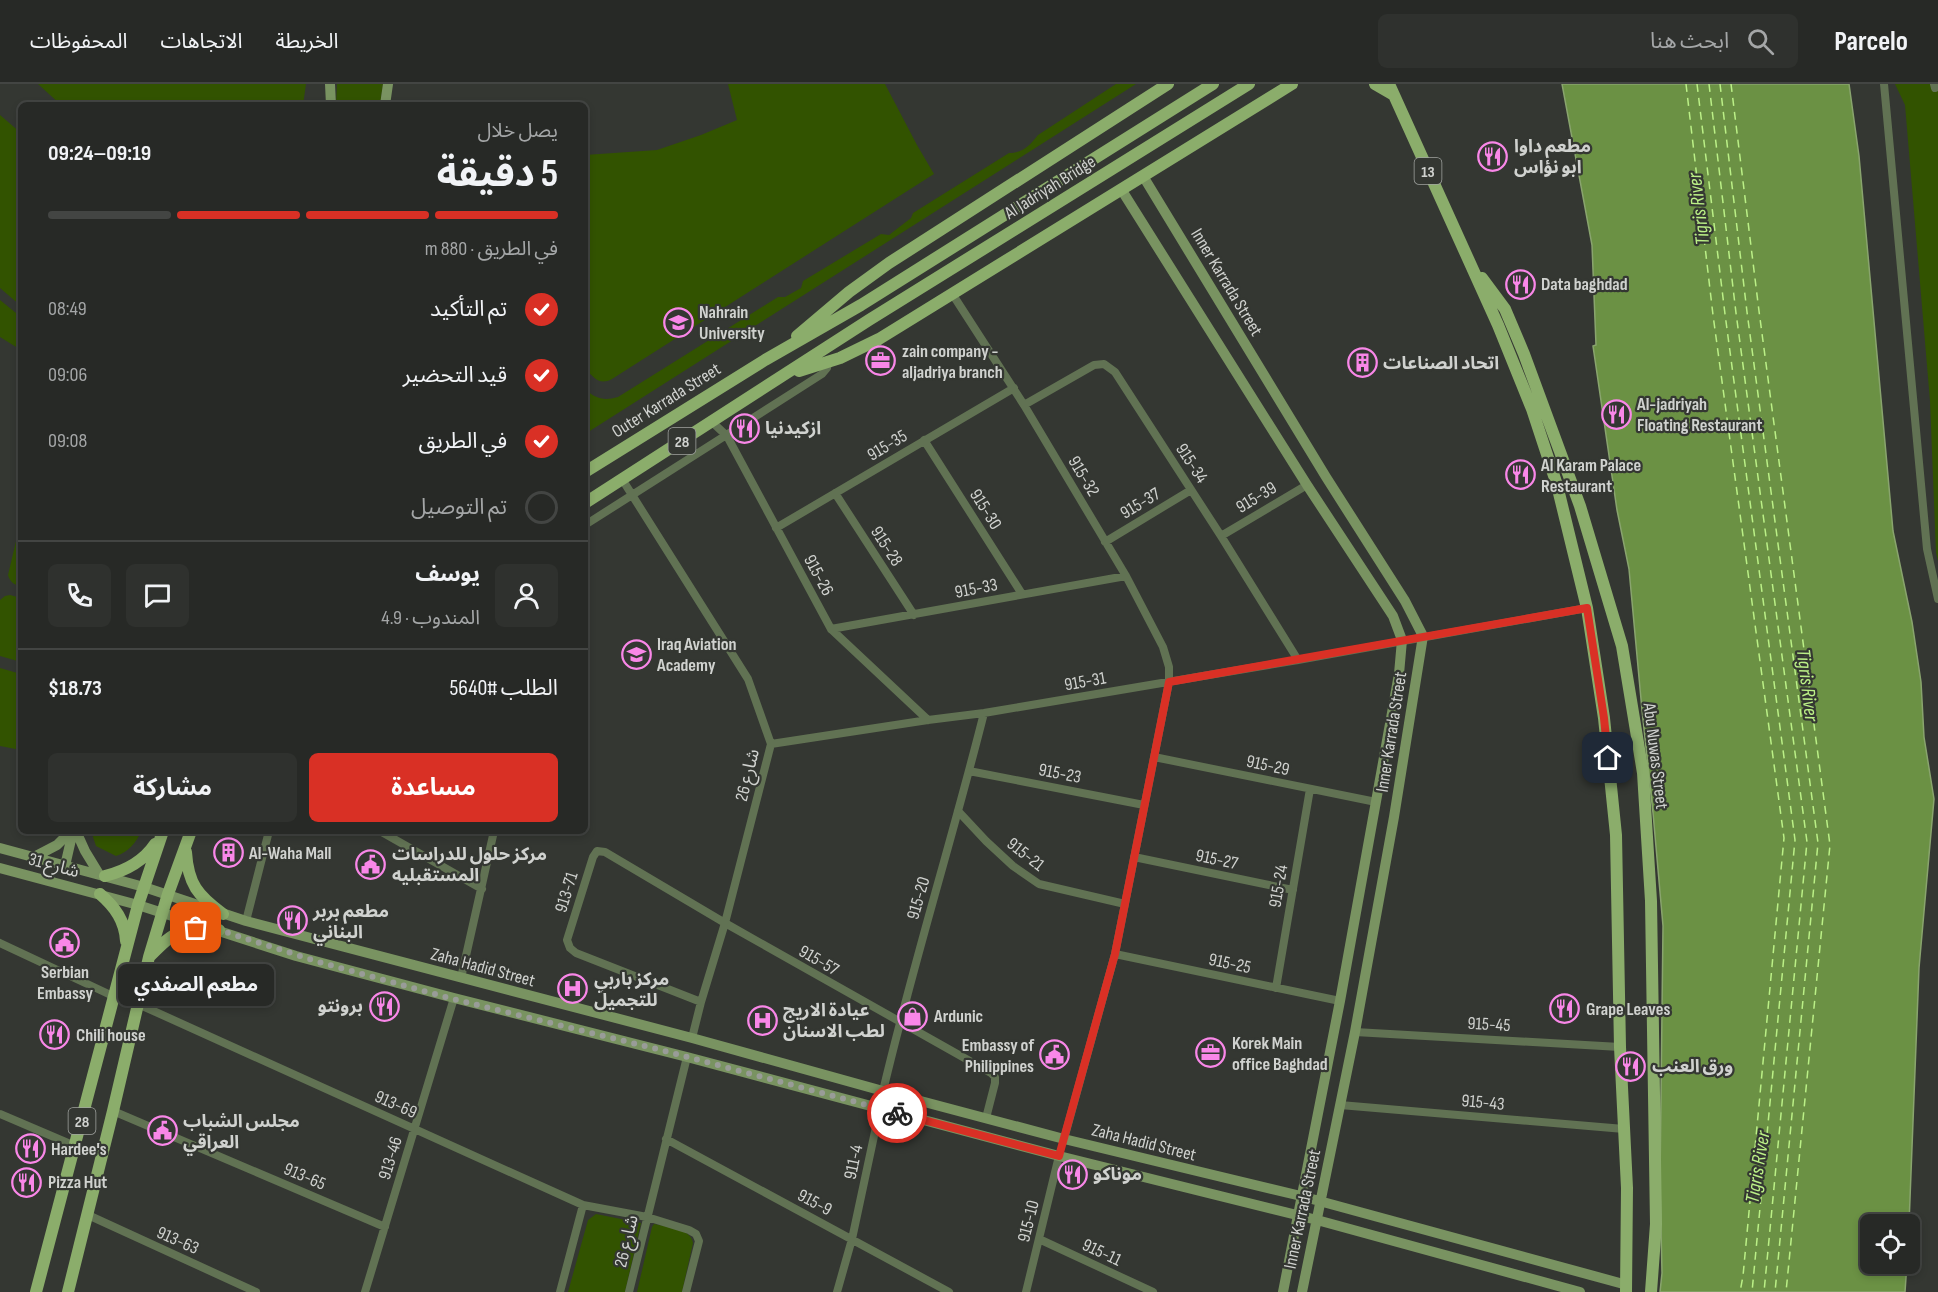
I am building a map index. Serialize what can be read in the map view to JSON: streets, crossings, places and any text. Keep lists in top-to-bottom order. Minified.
{"streets":{"main road":["13","Al Jadriyah Bridge","Outer Karrada Street","28","Abu Nuwas Street"],"street":["Inner Karrada Street","915-35","915-34","915-32","915-39","915-37","915-30","915-28","915-26","915-33","915-31","915-29","915-23","شارع 26","915-21","915-27","شارع 31","915-24","913-71","915-20","915-57","915-25","Zaha Hadid Street","915-45","915-43","913-69","913-46","911-4","913-65","915-9","915-10","913-63","915-11"]},"crossings":[["Al Jadriyah Bridge","Outer Karrada Street"],["Al Jadriyah Bridge","28"],["Inner Karrada Street","915-39"],["Inner Karrada Street","915-31"],["Inner Karrada Street","915-29"],["Inner Karrada Street","915-25"],["Inner Karrada Street","Zaha Hadid Street"],["Inner Karrada Street","915-45"],["Inner Karrada Street","915-43"],["28","915-26"],["28","شارع 26"],["28","شارع 31"],["28","Zaha Hadid Street"],["28","913-69"],["28","913-65"],["28","913-63"],["915-35","915-32"],["915-35","915-30"],["915-35","915-28"],["915-35","915-26"],["915-34","915-32"],["915-34","915-39"],["915-34","915-37"],["915-34","915-31"],["915-32","915-37"],["915-32","915-33"],["915-32","915-31"],["915-32","915-29"],["915-32","915-23"],["915-32","915-21"],["915-32","915-27"],["915-32","915-25"],["915-32","Zaha Hadid Street"],["915-30","915-33"],["915-28","915-33"],["915-26","915-33"],["915-26","915-31"],["915-31","Abu Nuwas Street"],["915-31","شارع 26"],["915-31","915-20"],["Abu Nuwas Street","Zaha Hadid Street"],["Abu Nuwas Street","915-45"],["Abu Nuwas Street","915-43"],["915-29","915-24"],["915-23","915-20"],["شارع 26","913-71"],["شارع 26","915-57"],["شارع 26","Zaha Hadid Street"],["شارع 26","913-69"],["شارع 26","915-9"],["915-21","915-20"],["915-27","915-24"],["شارع 31","Zaha Hadid Street"],["915-24","915-25"],["913-71","915-57"],["915-20","915-57"],["915-20","Zaha Hadid Street"],["915-57","Zaha Hadid Street"],["Zaha Hadid Street","913-46"],["Zaha Hadid Street","911-4"],["Zaha Hadid Street","915-10"],["913-69","913-46"],["913-46","913-65"],["911-4","915-9"],["915-10","915-11"]],"water":["Tigris River"],"places":{"restaurant":["مطعم داوا ابو نؤاس","Data baghdad","Al-jadriyah Floating Restaurant","ازكيدنيا","Al Karam Palace Restaurant","مطعم بربر البناني","برونتو","Grape Leaves","Chili house","ورق العنب","Hardee's","موناكو","Pizza Hut"],"school or university":["Nahrain University","Iraq Aviation Academy"],"office":["zain company - aljadriya branch","Korek Main office Baghdad"],"building":["اتحاد الصناعات","Al-Waha Mall"],"public building":["مركز حلول للدراسات المستقبليه","Serbian Embassy","Embassy of Philippines","مجلس الشباب العراقي"],"other":["مطعم الصفدي"],"hospital":["مركز باربي للتجميل","عيادة الاريج لطب الاسنان"],"shop":["Ardunic"]},"page":{"header":"Parcelo","search":"ابحث هنا","nav":["الخريطة","الاتجاهات","المحفوظات"],"heading":["5 دقيقة","يصل خلال","09:19–09:24"],"panel":["يوسف","المندوب · 4.9","الطلب #5640","$18.73"],"bar":"في الطريق · 880 m","list":[["تم التأكيد","08:49"],["قيد التحضير","09:06"],["في الطريق","09:08"],"تم التوصيل"],"buttons":["مساعدة","مشاركة"],"bubble":"مطعم الصفدي"}}
